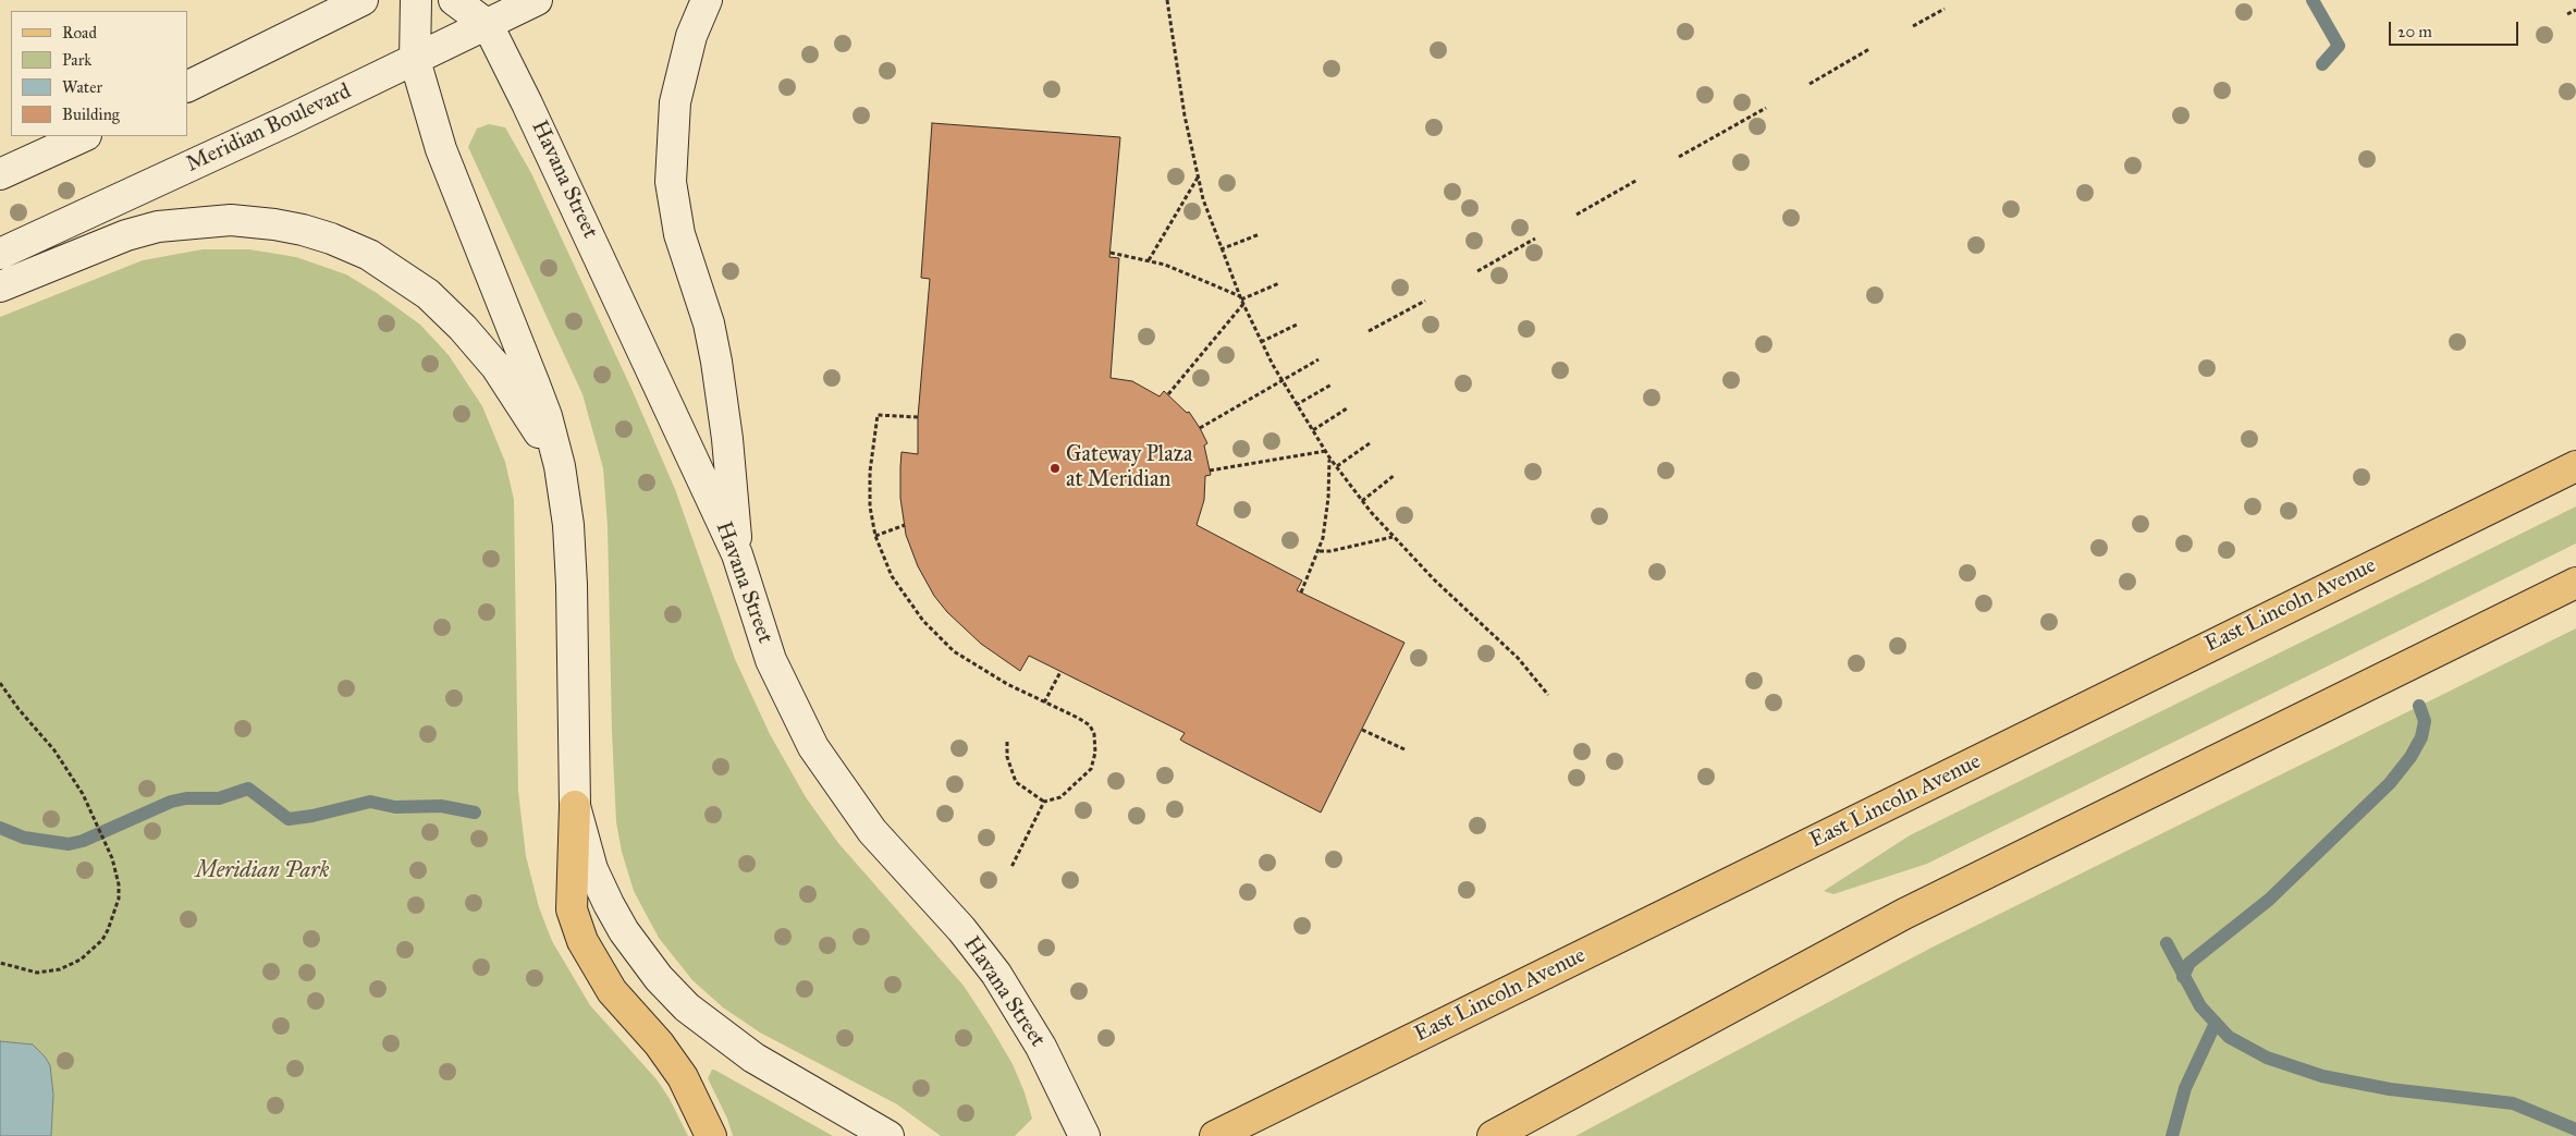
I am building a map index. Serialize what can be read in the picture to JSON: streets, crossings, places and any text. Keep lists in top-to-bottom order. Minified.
{"streets":{"main road":["Meridian Boulevard","Havana Street","East Lincoln Avenue"]},"crossings":[["Meridian Boulevard","Havana Street"]],"parks":["Meridian Park"],"places":["Gateway Plaza at Meridian"],"legend":["Road","Park","Water","Building"],"scale_bar":"20 m"}
